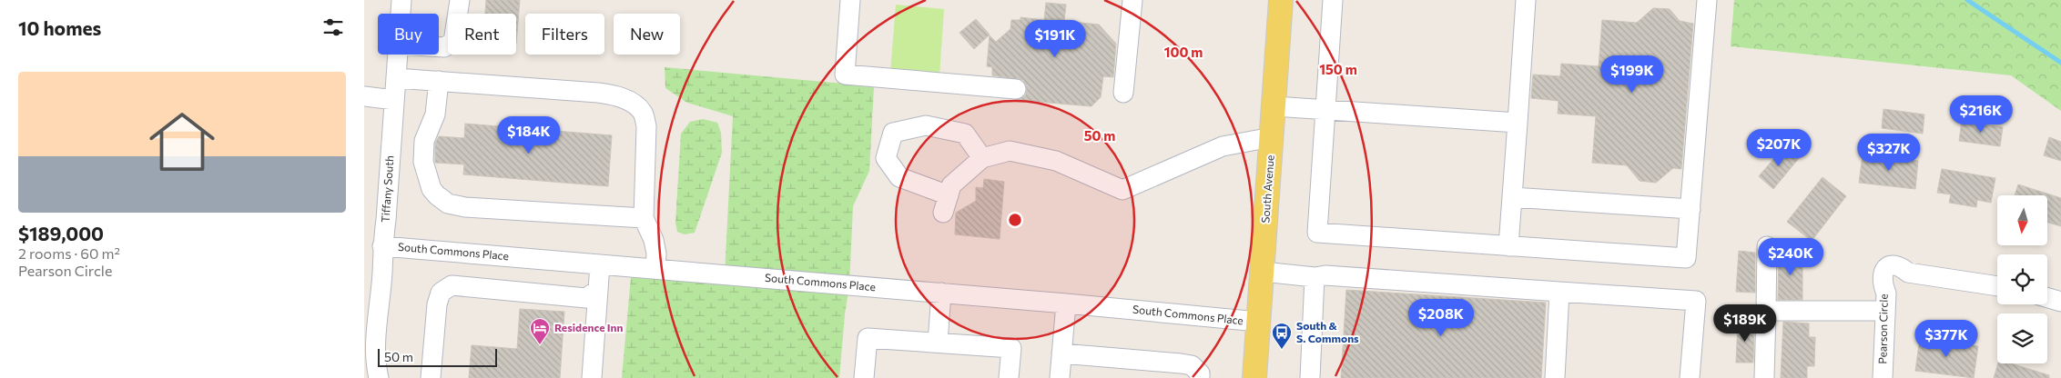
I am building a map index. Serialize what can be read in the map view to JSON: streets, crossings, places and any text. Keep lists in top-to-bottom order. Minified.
{"streets":{"main road":["South Avenue"],"street":["Tiffany South","South Commons Place","Pearson Circle"]},"crossings":[["Tiffany South","South Commons Place"],["South Avenue","South Commons Place"]],"places":{"hotel":["Residence Inn"],"bus stop":["South & S. Commons"]},"scale_bar":"50 m","north":"bottom","page":{"heading":"10 homes","chip":["Buy","Rent","Filters","New"],"price":["$191K","$199K","$216K","$184K","$207K","$327K","$240K","$208K","$189K","$377K"],"list":[{"name":"$189,000","note":"2 rooms · 60 m² · Pearson Circle"}],"scale":"50 m"},"rings":["100 m","150 m","50 m"]}
